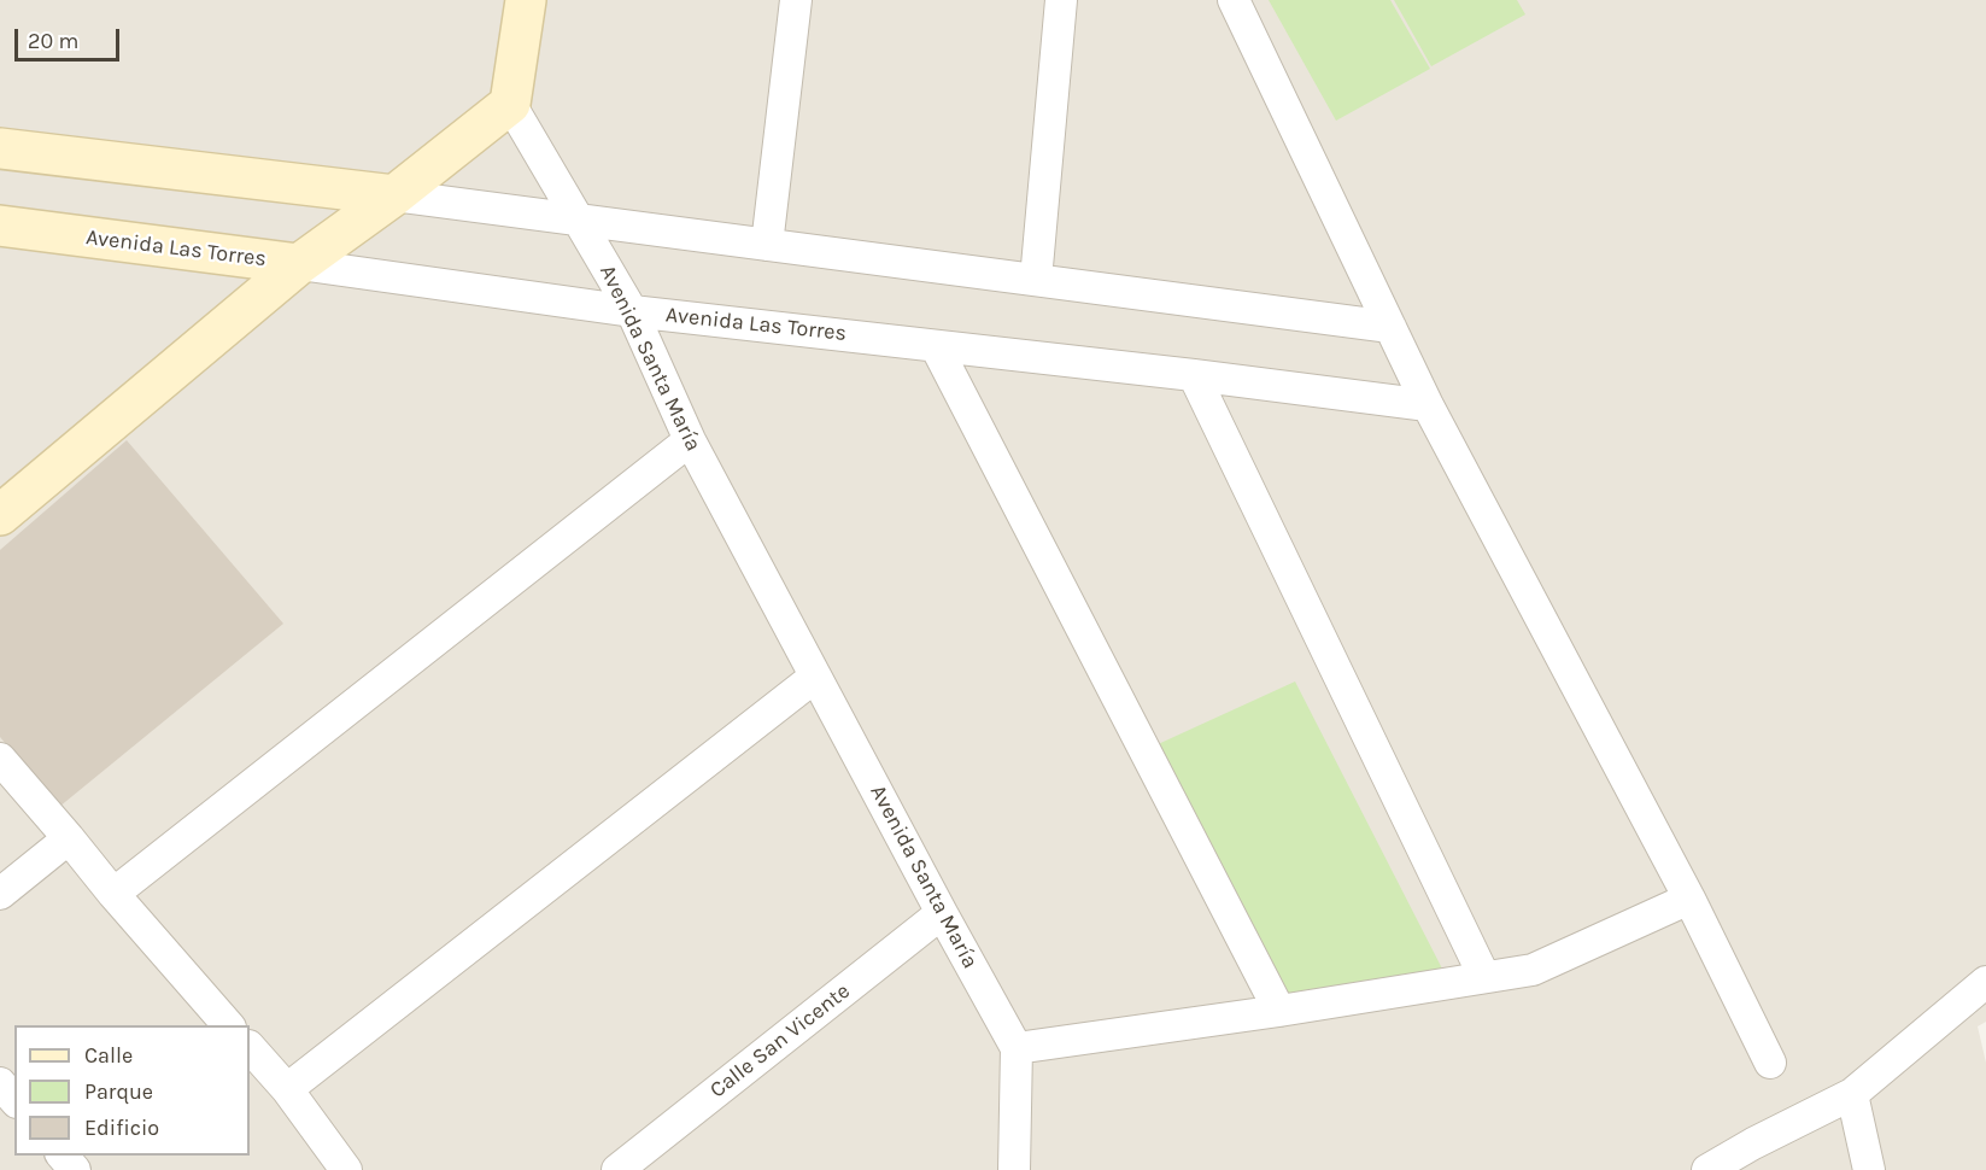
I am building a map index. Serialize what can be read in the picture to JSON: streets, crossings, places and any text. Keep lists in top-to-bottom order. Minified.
{"streets":{"street":["Avenida Las Torres","Avenida Santa María","Calle San Vicente"]},"crossings":[["Avenida Las Torres","Avenida Santa María"],["Avenida Santa María","Calle San Vicente"]],"legend":["Calle","Parque","Edificio"],"scale_bar":"20 m"}
